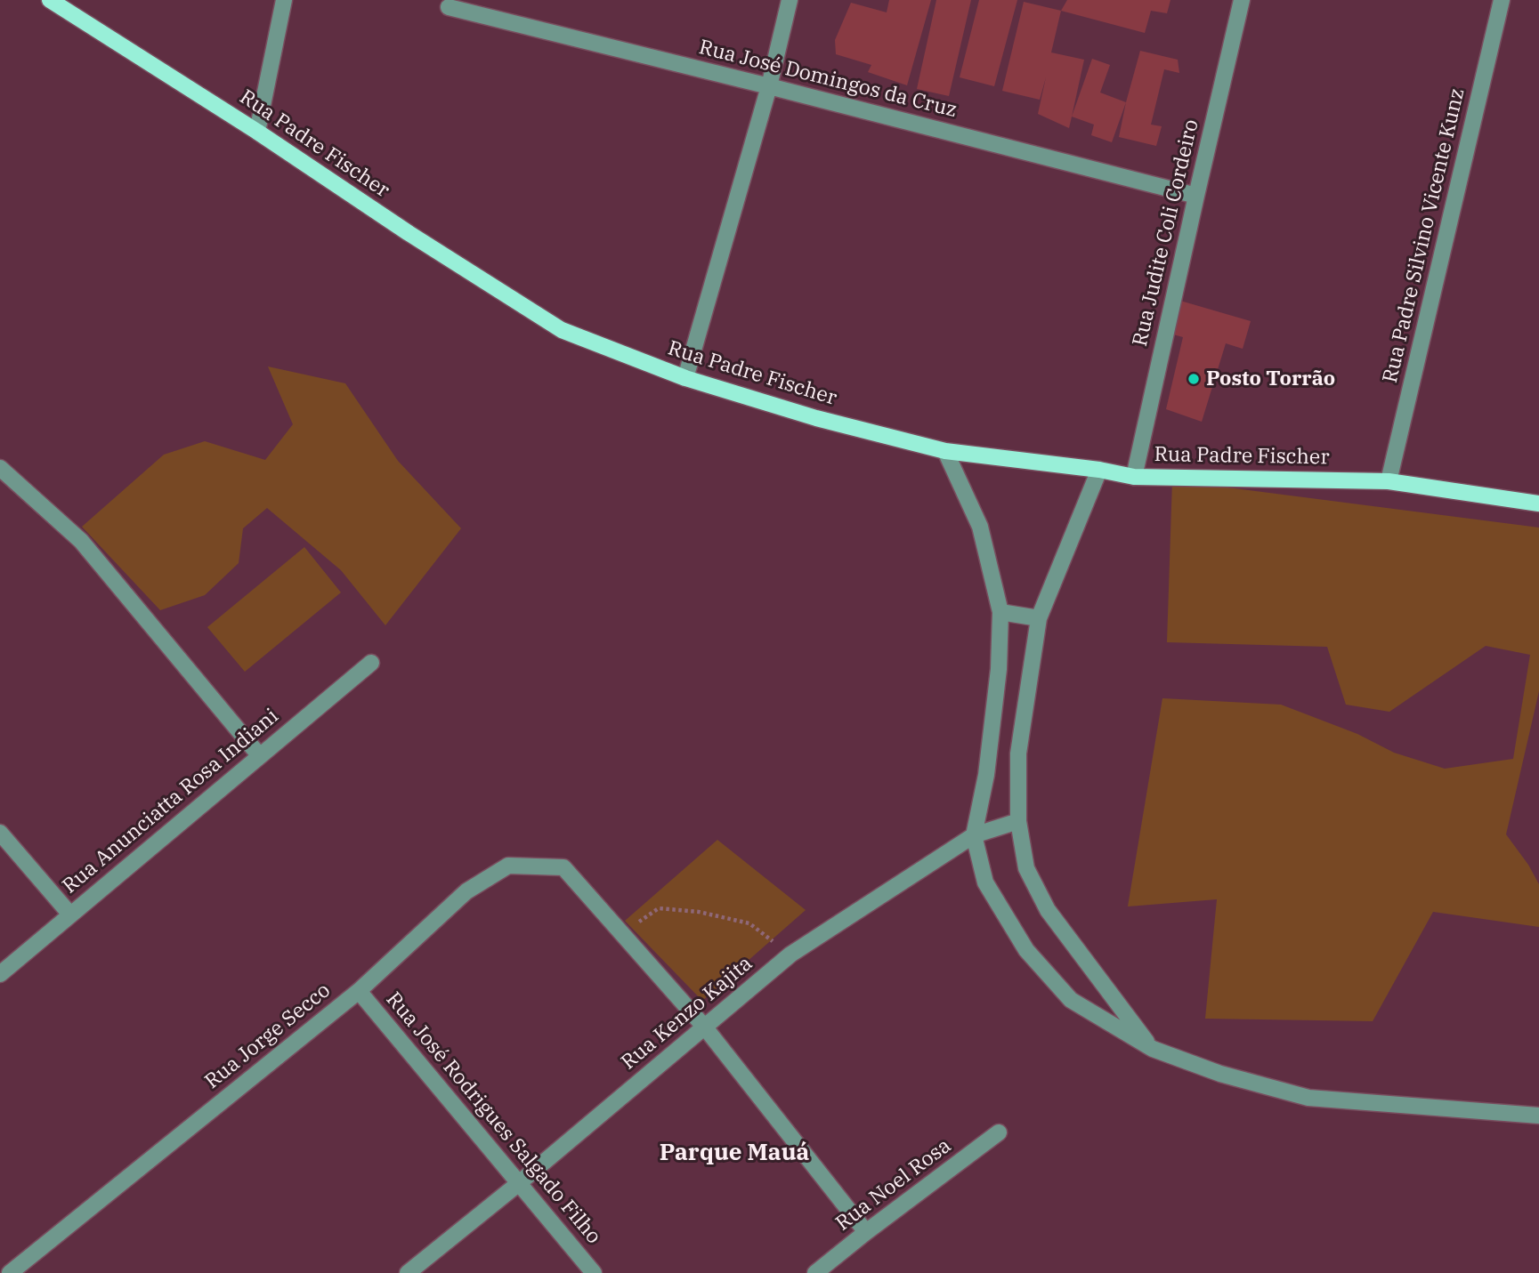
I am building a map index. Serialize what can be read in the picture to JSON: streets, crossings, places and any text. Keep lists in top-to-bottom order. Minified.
{"streets":{"main road":["Rua Padre Fischer"],"street":["Rua José Domingos da Cruz","Rua Judite Coli Cordeiro","Rua Padre Silvino Vicente Kunz","Rua Anunciatta Rosa Indiani","Rua Kenzo Kajita","Rua Jorge Secco","Rua José Rodrigues Salgado Filho","Rua Noel Rosa"]},"crossings":[["Rua José Domingos da Cruz","Rua Judite Coli Cordeiro"],["Rua Padre Fischer","Rua Judite Coli Cordeiro"],["Rua Padre Fischer","Rua Padre Silvino Vicente Kunz"],["Rua Kenzo Kajita","Rua José Rodrigues Salgado Filho"],["Rua Jorge Secco","Rua José Rodrigues Salgado Filho"]],"districts":["Parque Mauá"],"places":["Posto Torrão"]}
